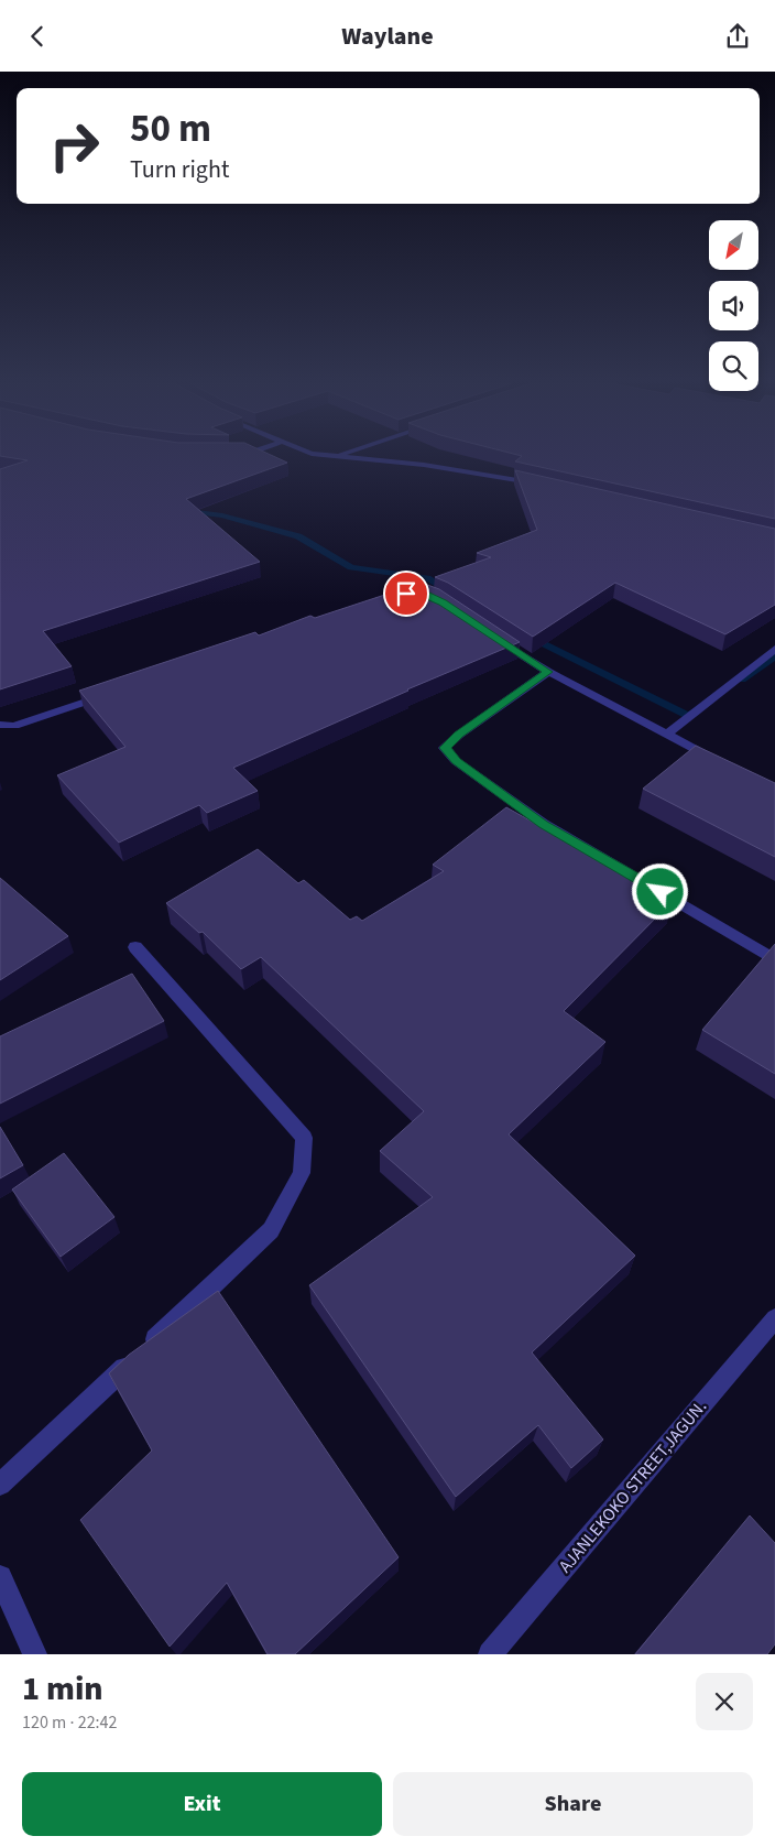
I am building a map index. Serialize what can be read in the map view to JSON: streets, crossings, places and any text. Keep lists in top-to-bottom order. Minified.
{"streets":{"street":["AJANLEKOKO STREET,JAGUN."]},"north":"bottom left","page":{"header":"Waylane","turn":["50 m","Turn right"],"heading":["1 min","120 m · 22:42"],"buttons":["Exit","Share"]}}
